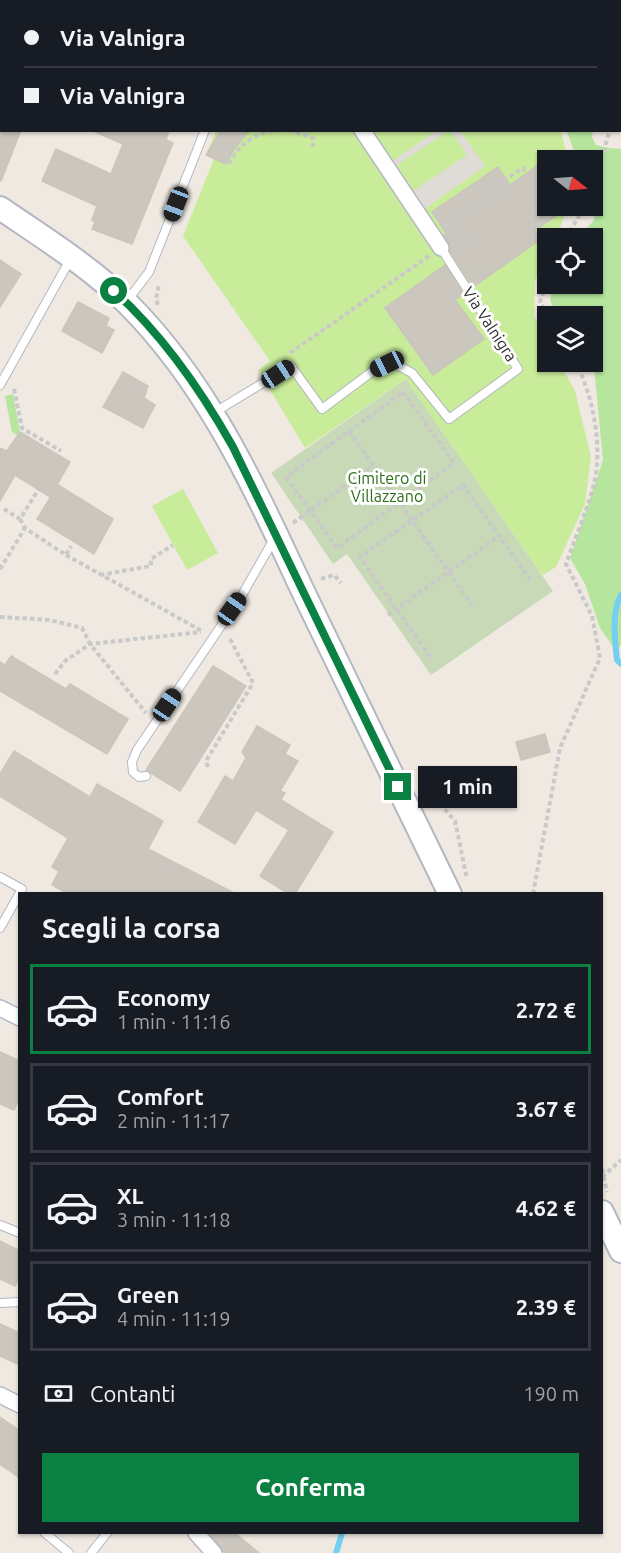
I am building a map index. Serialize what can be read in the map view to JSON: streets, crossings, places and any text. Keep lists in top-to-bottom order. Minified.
{"streets":{"street":["Via Valnigra"]},"parks":["Cimitero di Villazzano"],"north":"right","page":{"banner":["Via Valnigra","Via Valnigra"],"bubble":"1 min","heading":"Scegli la corsa","list":[{"name":"Economy","note":"1 min · 11:16","value":"2.72 €"},{"name":"Comfort","note":"2 min · 11:17","value":"3.67 €"},{"name":"XL","note":"3 min · 11:18","value":"4.62 €"},{"name":"Green","note":"4 min · 11:19","value":"2.39 €"}],"pay":["Contanti","190 m"],"buttons":"Conferma"}}
